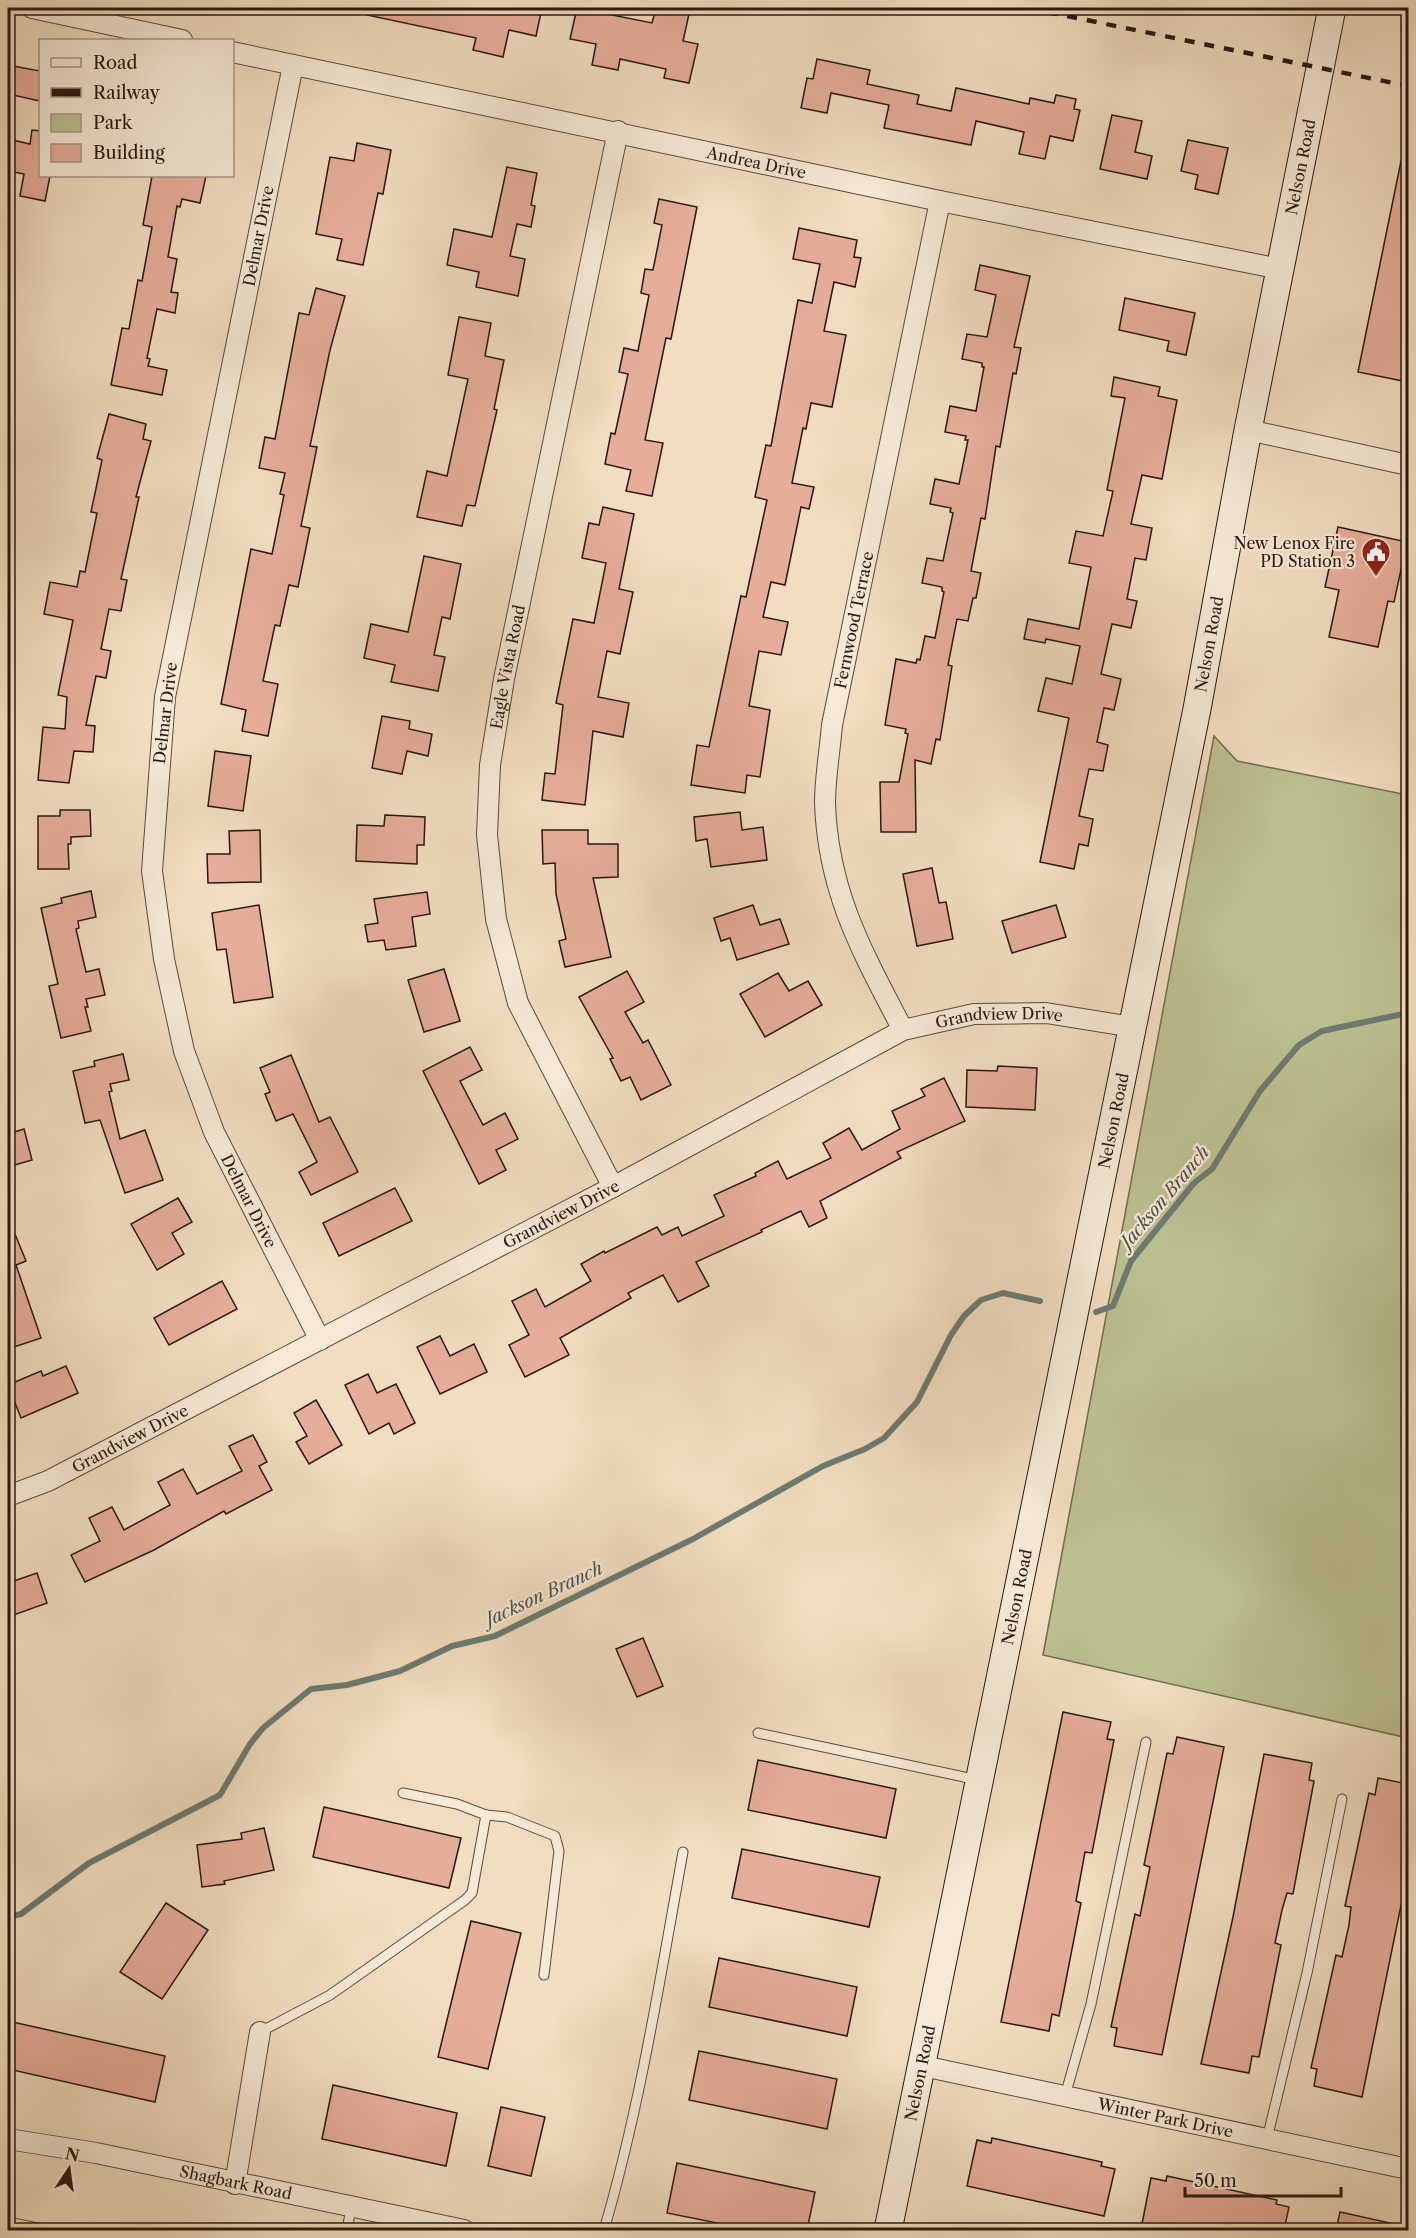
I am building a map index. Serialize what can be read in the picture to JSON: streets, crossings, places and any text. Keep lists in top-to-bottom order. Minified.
{"streets":{"street":["Andrea Drive","Nelson Road","Delmar Drive","Fernwood Terrace","Eagle Vista Road","Grandview Drive","Winter Park Drive","Shagbark Road"]},"crossings":[["Andrea Drive","Nelson Road"],["Andrea Drive","Delmar Drive"],["Andrea Drive","Fernwood Terrace"],["Andrea Drive","Eagle Vista Road"],["Nelson Road","Grandview Drive"],["Nelson Road","Winter Park Drive"],["Delmar Drive","Grandview Drive"],["Fernwood Terrace","Grandview Drive"],["Eagle Vista Road","Grandview Drive"]],"water":["Jackson Branch"],"places":{"public building":["New Lenox Fire PD Station 3"]},"legend":["Road","Railway","Park","Building"],"scale_bar":"50 m","north":"top"}
